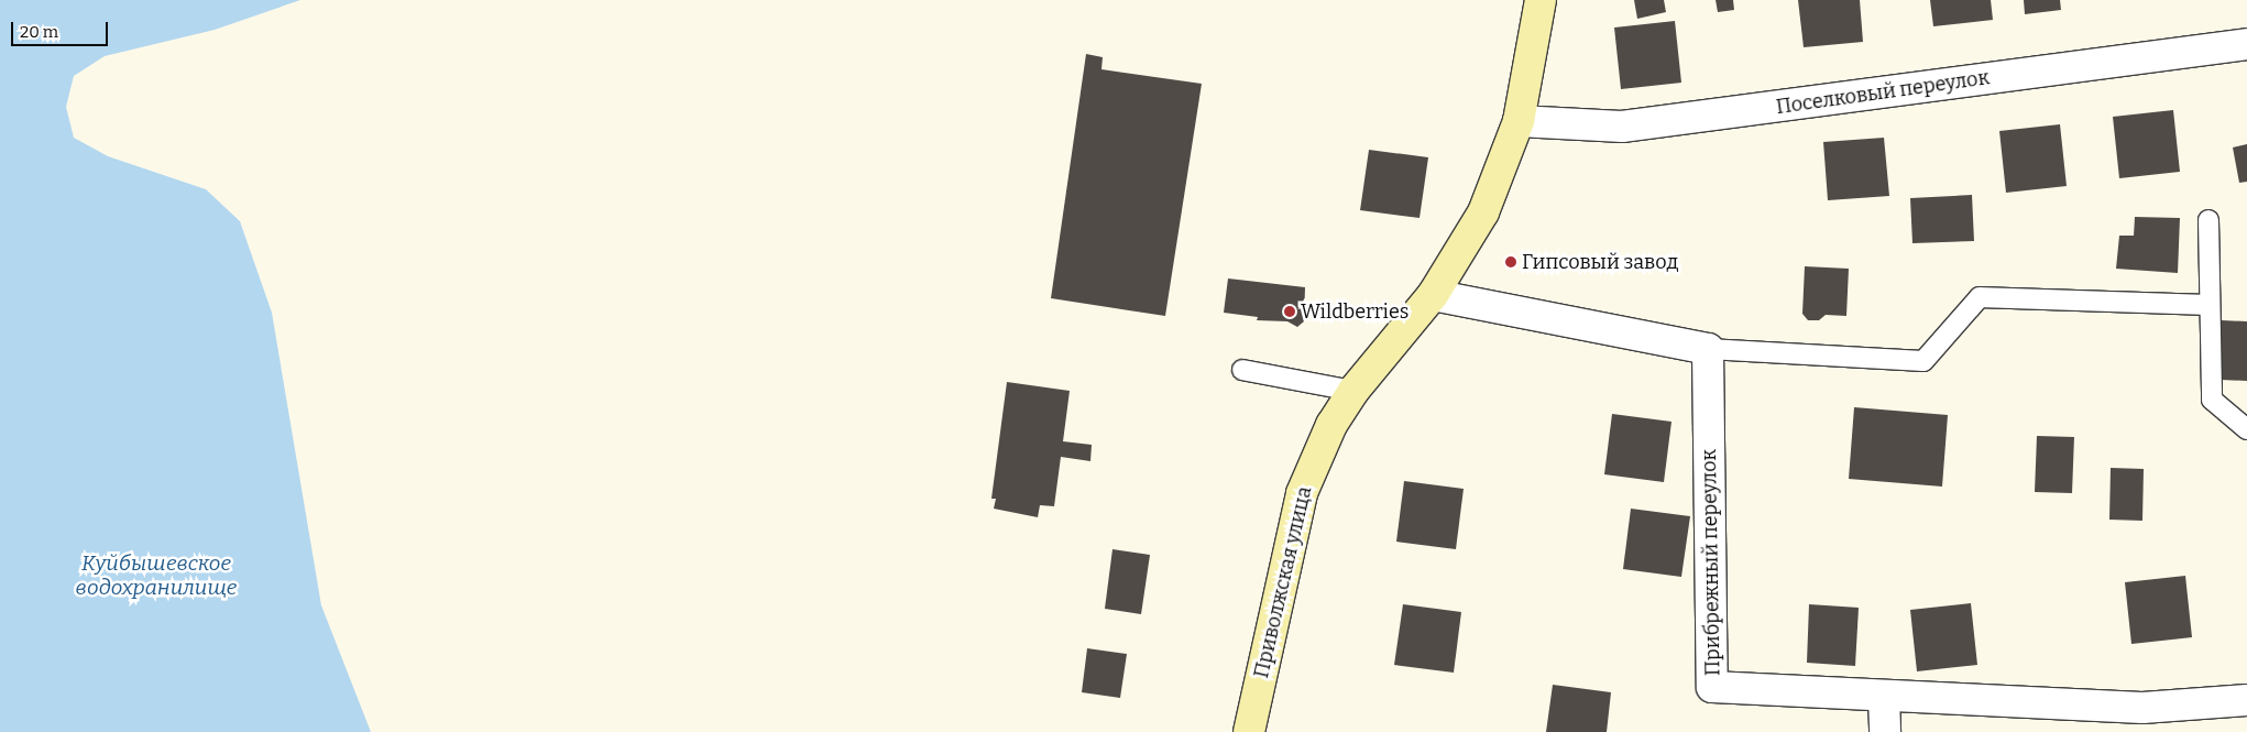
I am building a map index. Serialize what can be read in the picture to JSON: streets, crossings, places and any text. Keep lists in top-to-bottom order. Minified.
{"streets":{"main road":["Приволжская улица"],"street":["Поселковый переулок","Прибрежный переулок"]},"crossings":[["Поселковый переулок","Приволжская улица"]],"water":["Куйбышевское водохранилище"],"places":["Гипсовый завод","Wildberries"],"scale_bar":"20 m"}
